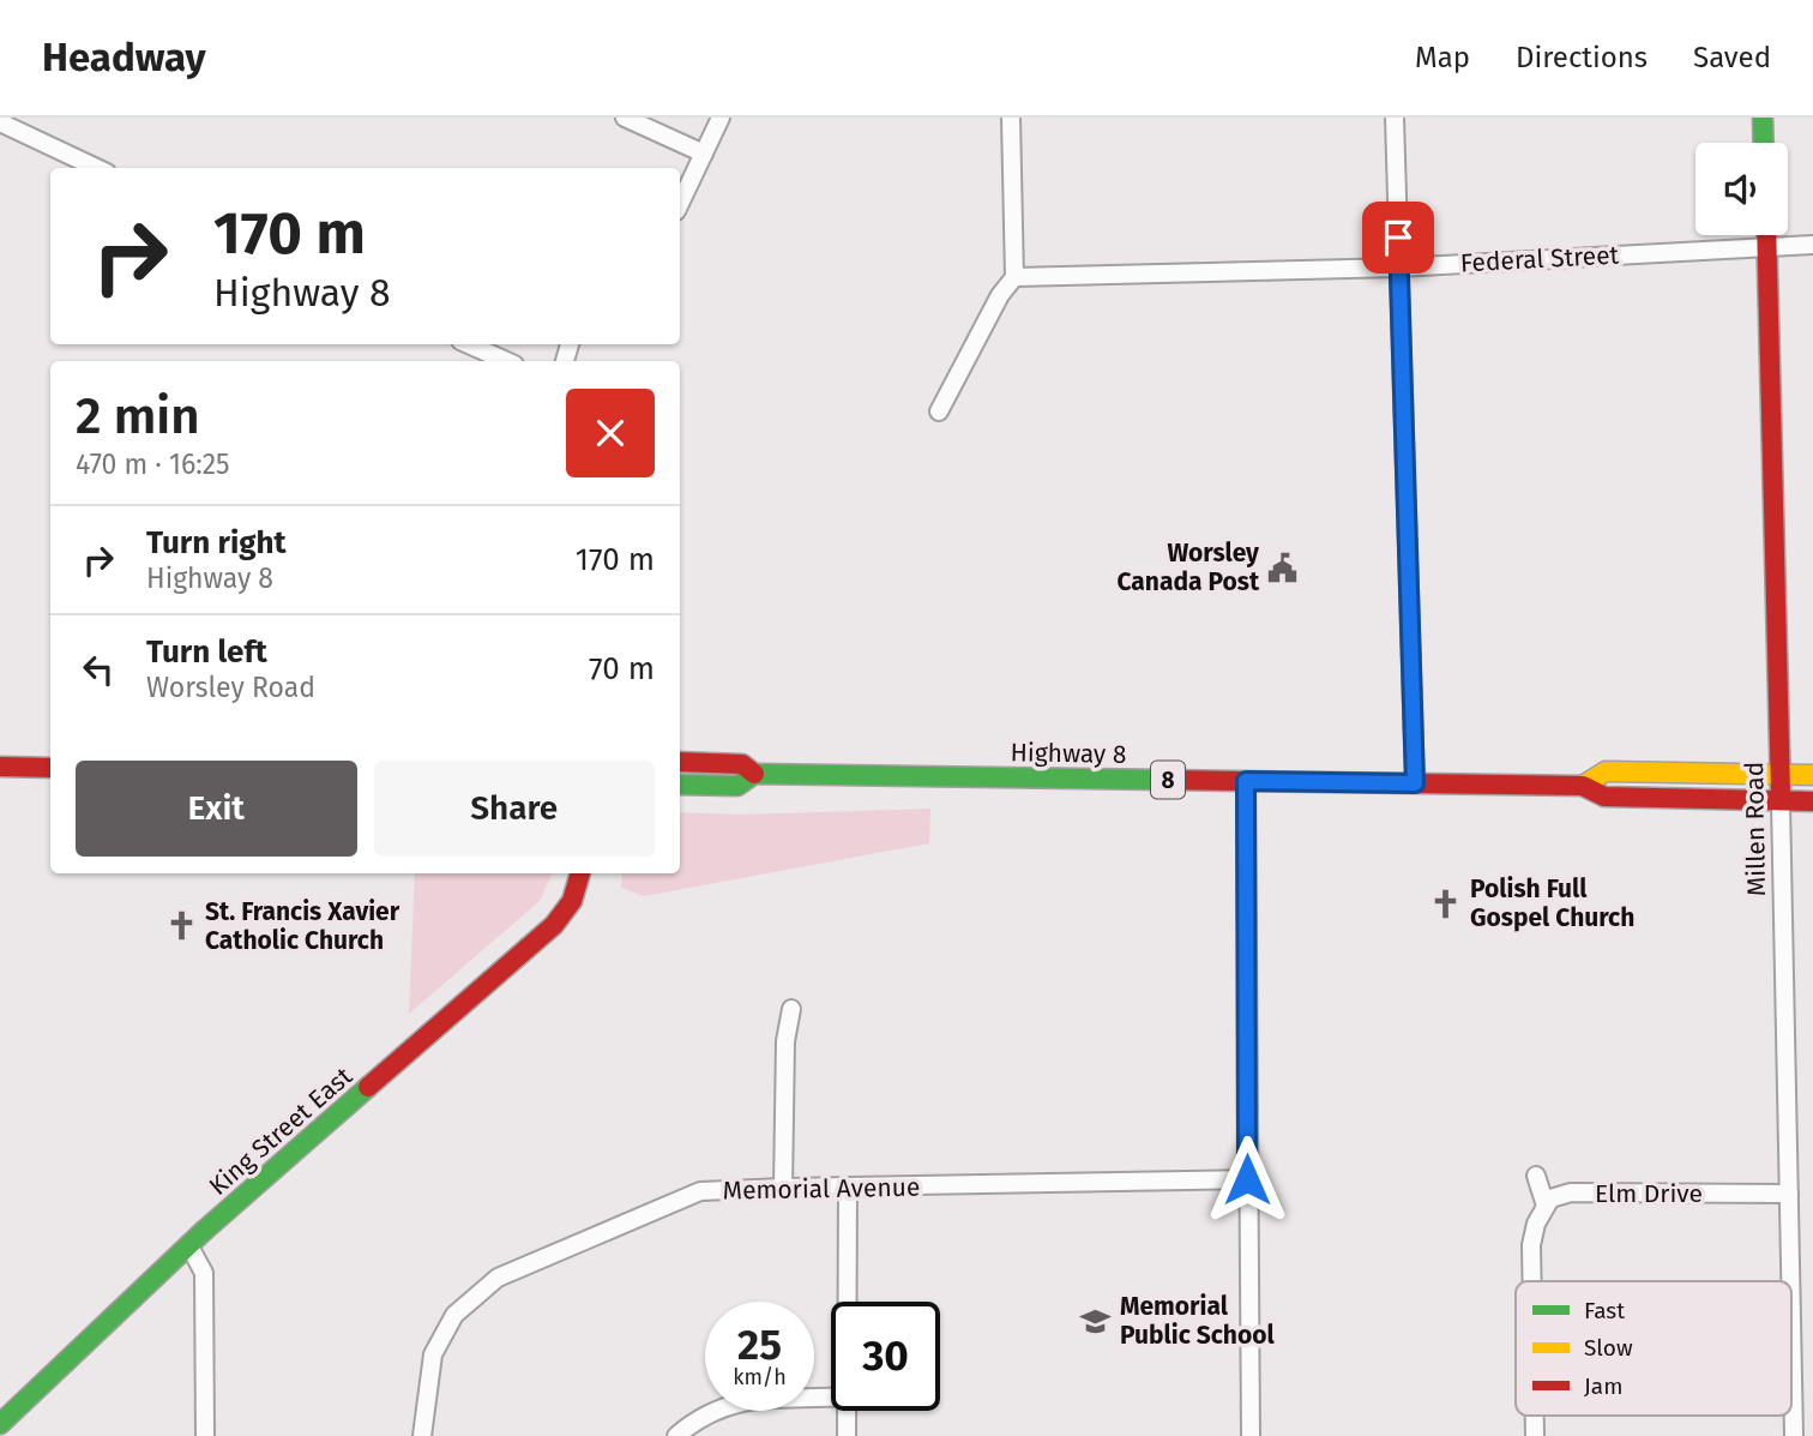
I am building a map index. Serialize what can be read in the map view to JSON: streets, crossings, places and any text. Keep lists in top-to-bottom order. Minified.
{"streets":{"main road":["Highway 8","8","Millen Road","King Street East"],"street":["Federal Street","Memorial Avenue","Elm Drive"]},"crossings":[["Federal Street","Millen Road"],["Highway 8","Millen Road"],["Millen Road","Elm Drive"]],"places":{"public building":["Worsley Canada Post"],"church":["Polish Full Gospel Church","St. Francis Xavier Catholic Church"],"school or university":["Memorial Public School"]},"legend":["Fast","Slow","Jam"],"page":{"header":"Headway","nav":["Map","Directions","Saved"],"turn":["170 m","Highway 8"],"heading":["2 min","470 m · 16:25"],"list":[{"name":"Turn right","note":"Highway 8","value":"170 m"},{"name":"Turn left","note":"Worsley Road","value":"70 m"}],"buttons":["Exit","Share"],"speed":"25 km/h","limit":"30"}}
